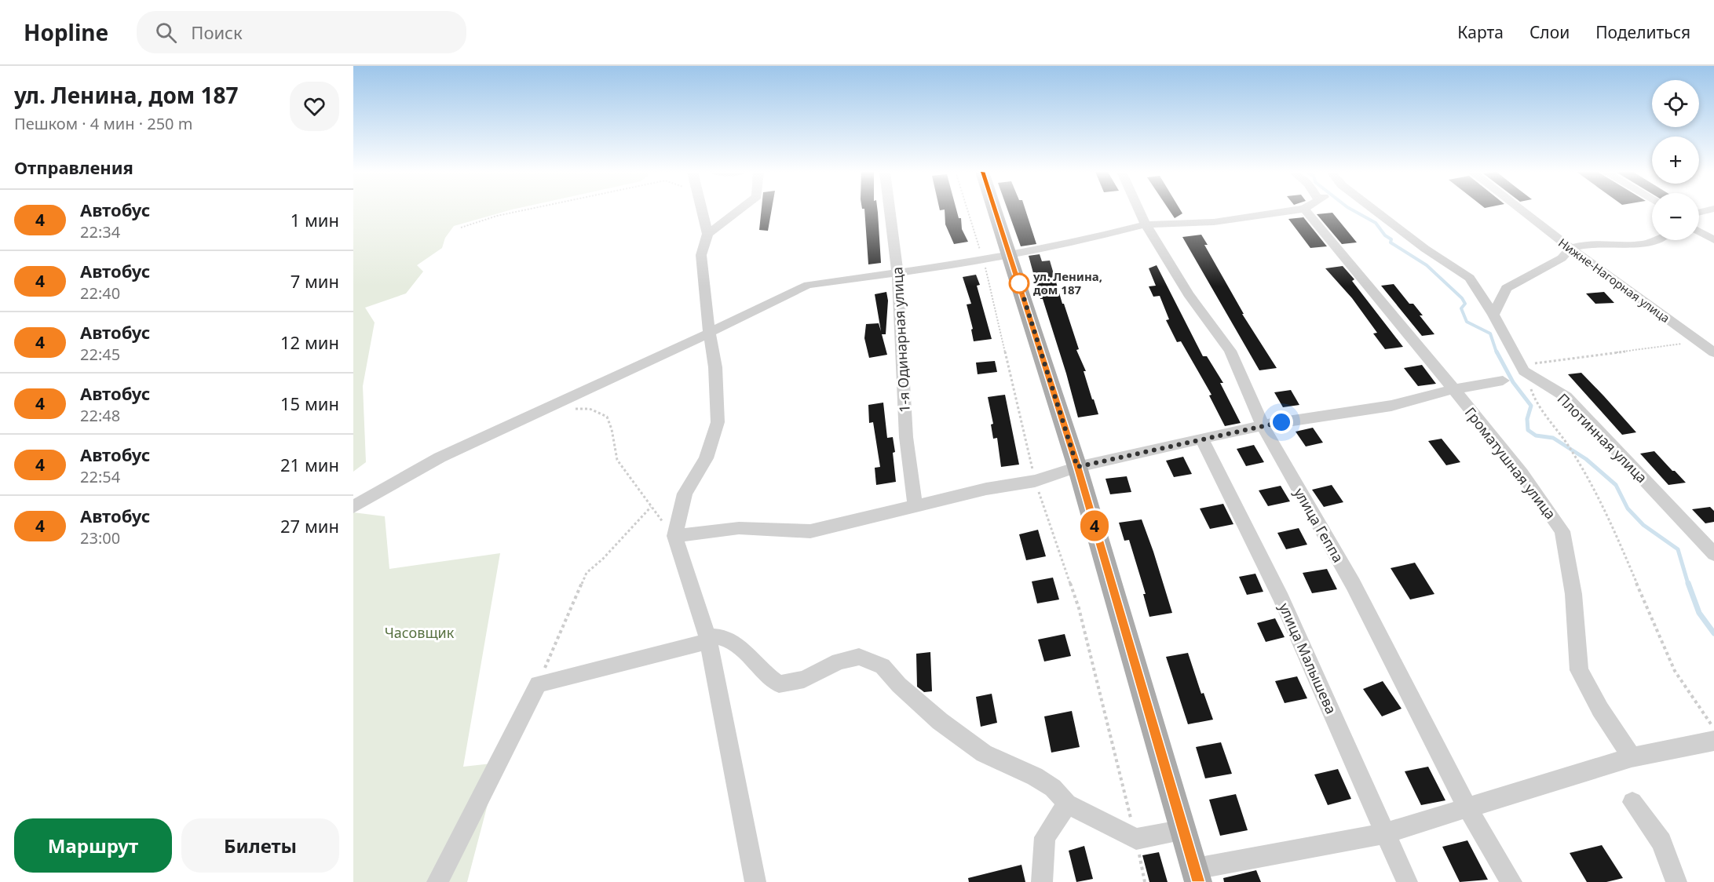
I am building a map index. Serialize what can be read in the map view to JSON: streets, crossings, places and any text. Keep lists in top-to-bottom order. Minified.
{"streets":{"street":["Нижне-Нагорная улица","1-я Одинарная улица","Плотинная улица","Громатушная улица","улица Геппа","улица Малышева"]},"parks":["Часовщик"],"places":["ул. Ленина, дом 187"],"lines":["bus line 4"],"page":{"header":"Hopline","search":"Поиск","nav":["Карта","Слои","Поделиться"],"heading":[["ул. Ленина, дом 187","Пешком · 4 мин · 250 m"],"Отправления"],"on_map":"4","map_buttons":["+","−"],"list":[{"mark":"4","name":"Автобус","note":"22:34","value":"1 мин"},{"mark":"4","name":"Автобус","note":"22:40","value":"7 мин"},{"mark":"4","name":"Автобус","note":"22:45","value":"12 мин"},{"mark":"4","name":"Автобус","note":"22:48","value":"15 мин"},{"mark":"4","name":"Автобус","note":"22:54","value":"21 мин"},{"mark":"4","name":"Автобус","note":"23:00","value":"27 мин"}],"buttons":["Маршрут","Билеты"]}}
